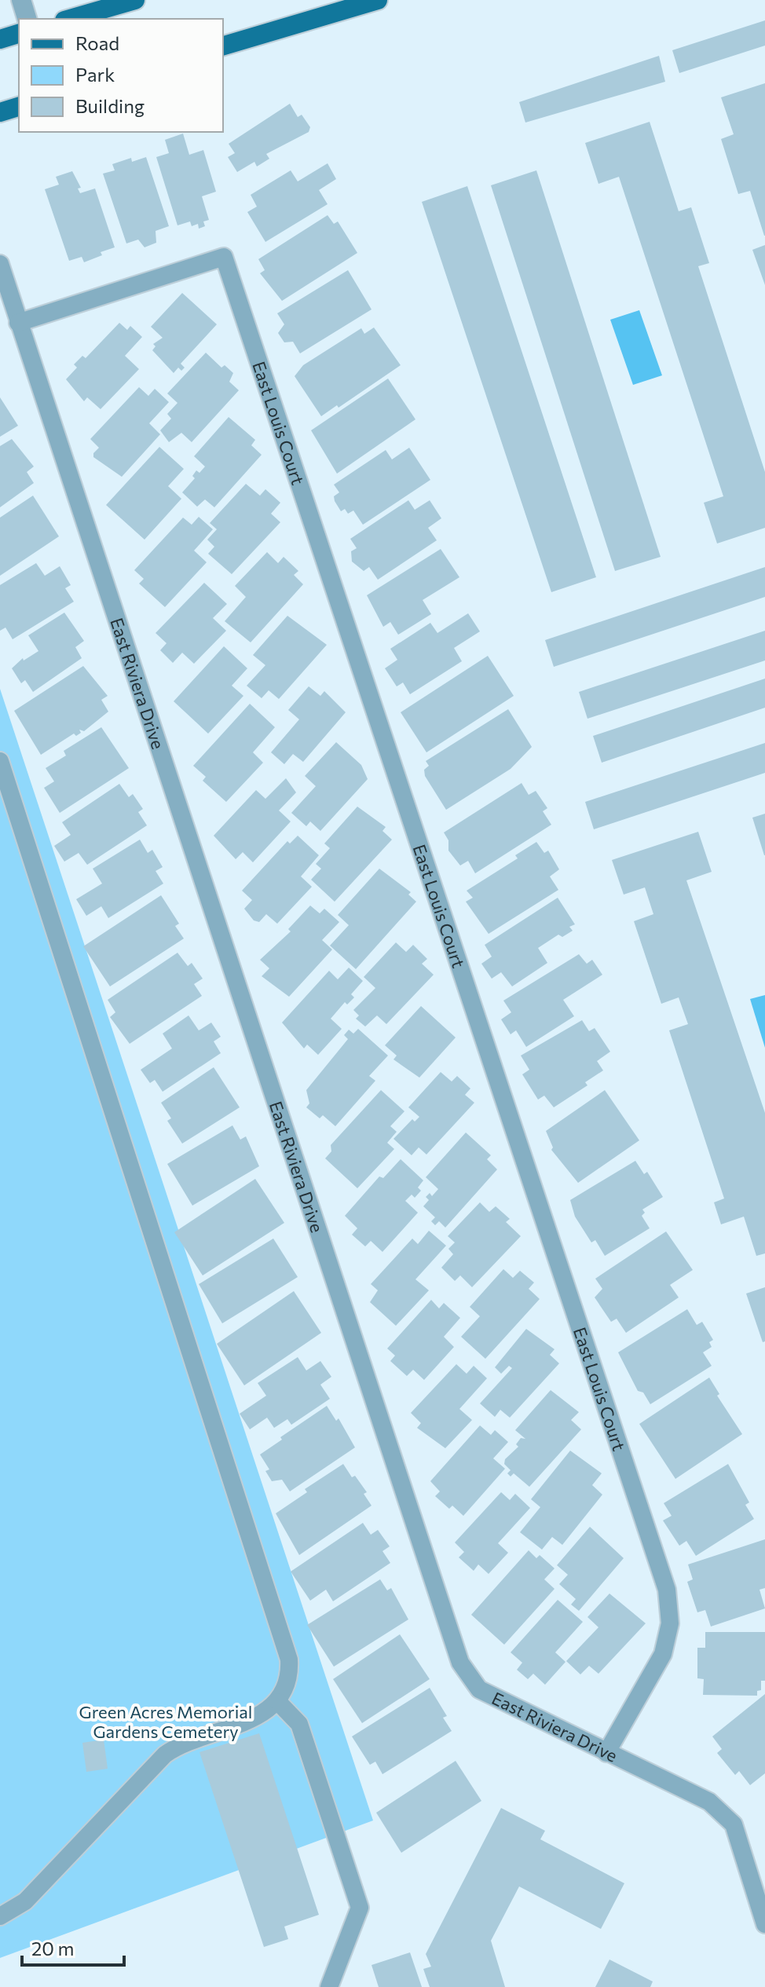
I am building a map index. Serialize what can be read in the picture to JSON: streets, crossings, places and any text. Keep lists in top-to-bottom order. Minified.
{"streets":{"lane":["East Louis Court","East Riviera Drive"]},"crossings":[["East Louis Court","East Riviera Drive"]],"parks":["Green Acres Memorial Gardens Cemetery"],"legend":["Road","Park","Building"],"scale_bar":"20 m"}
